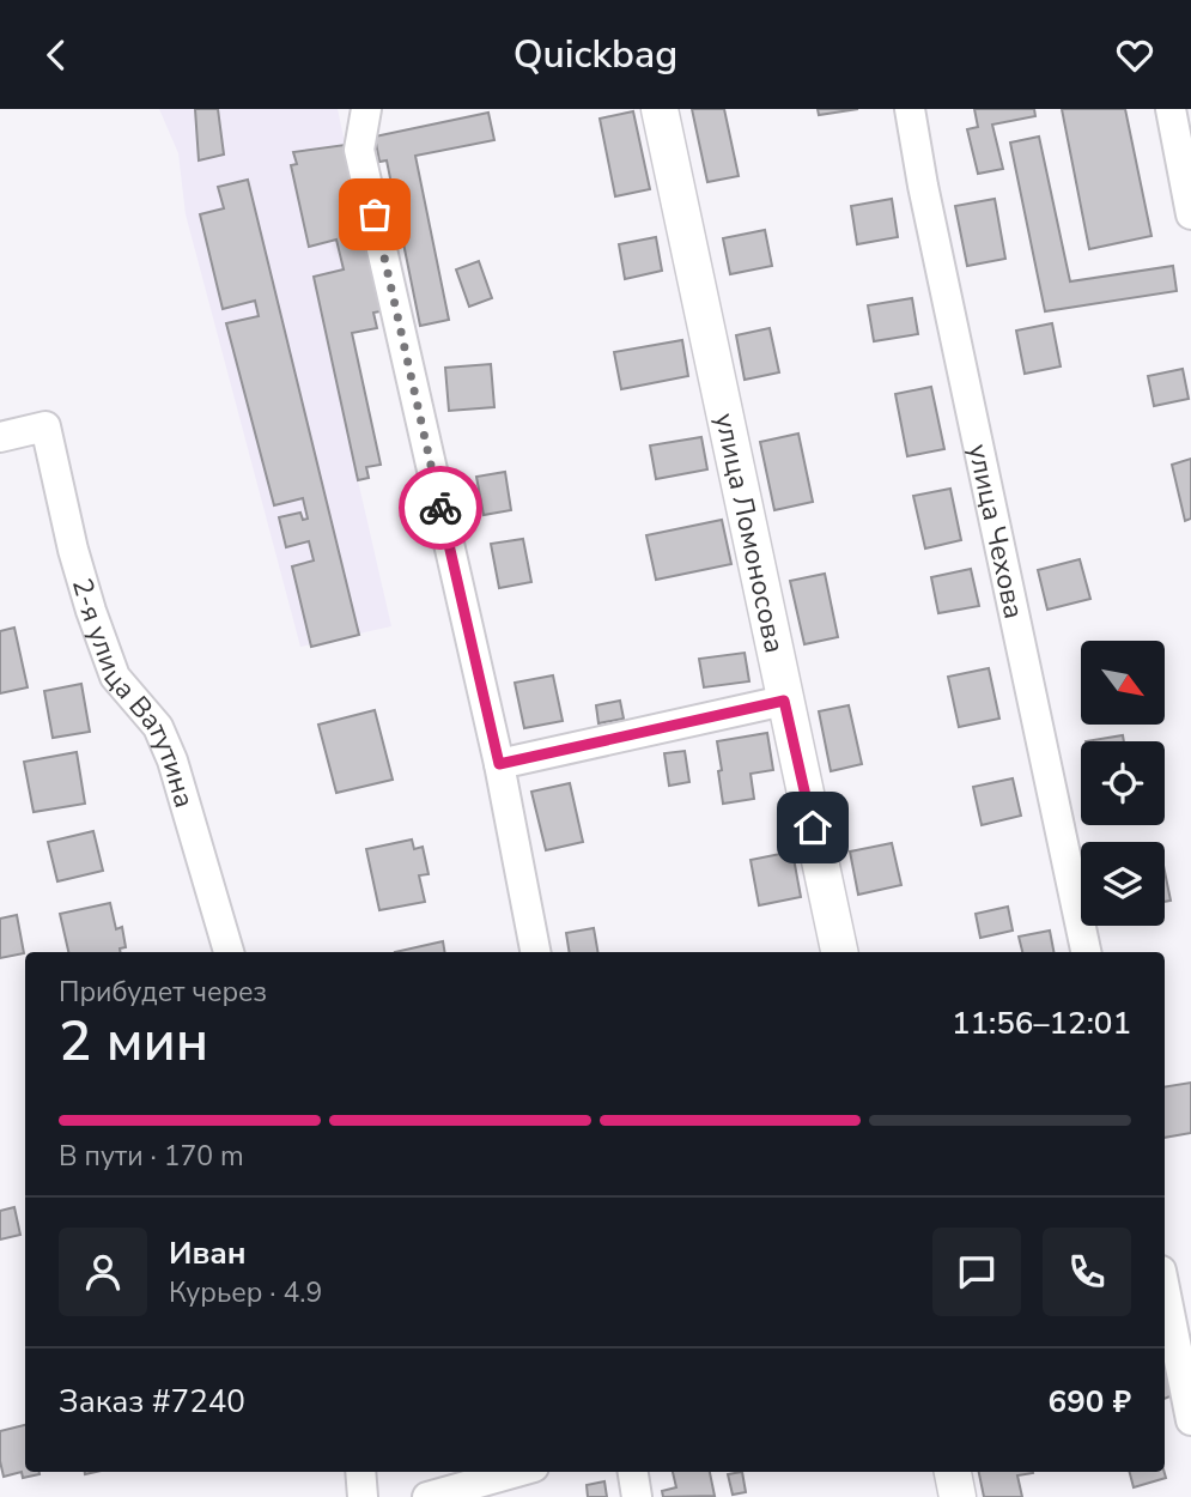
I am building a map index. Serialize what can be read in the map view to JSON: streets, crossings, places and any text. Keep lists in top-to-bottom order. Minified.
{"streets":{"street":["улица Ломоносова","улица Чехова","2-я улица Ватутина"]},"north":"bottom right","page":{"header":"Quickbag","heading":["2 мин","Прибудет через","11:56–12:01"],"panel":["Иван","Курьер · 4.9","Заказ #7240","690 ₽"],"bar":"В пути · 170 m"}}
